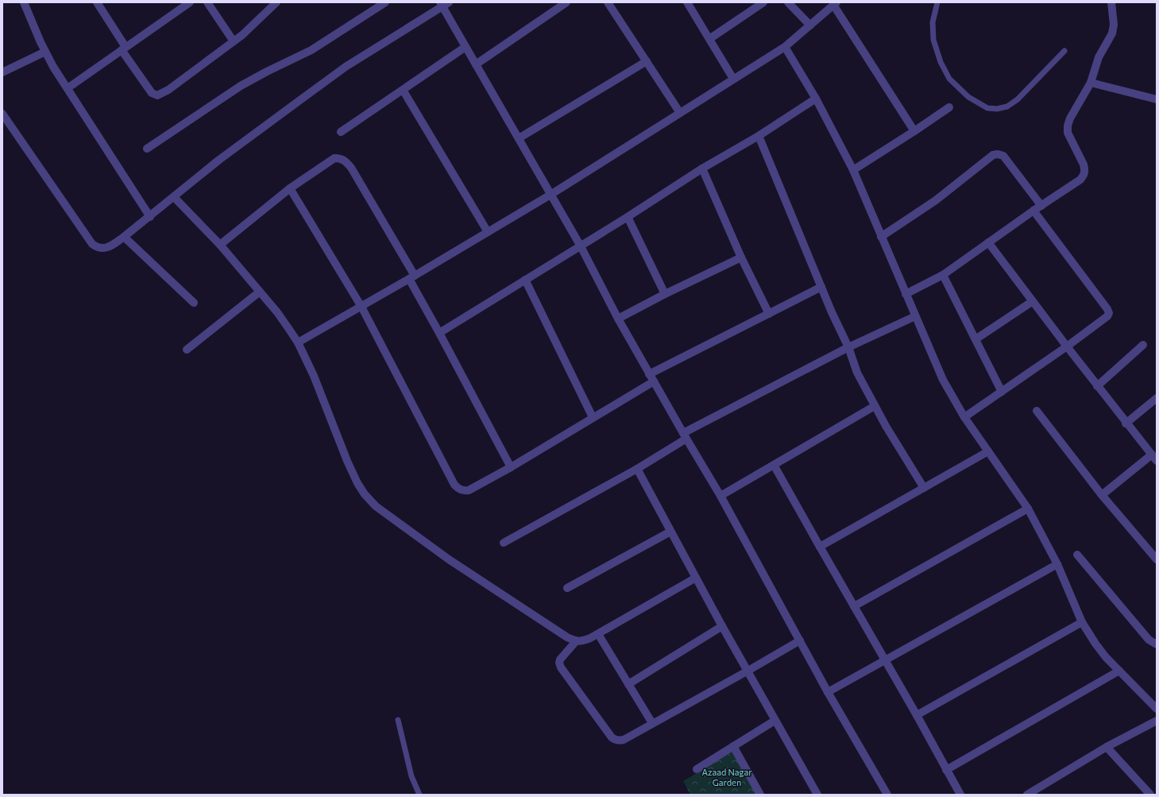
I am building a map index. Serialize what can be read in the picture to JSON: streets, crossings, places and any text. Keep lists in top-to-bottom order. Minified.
{"parks":["Azaad Nagar Garden"]}
